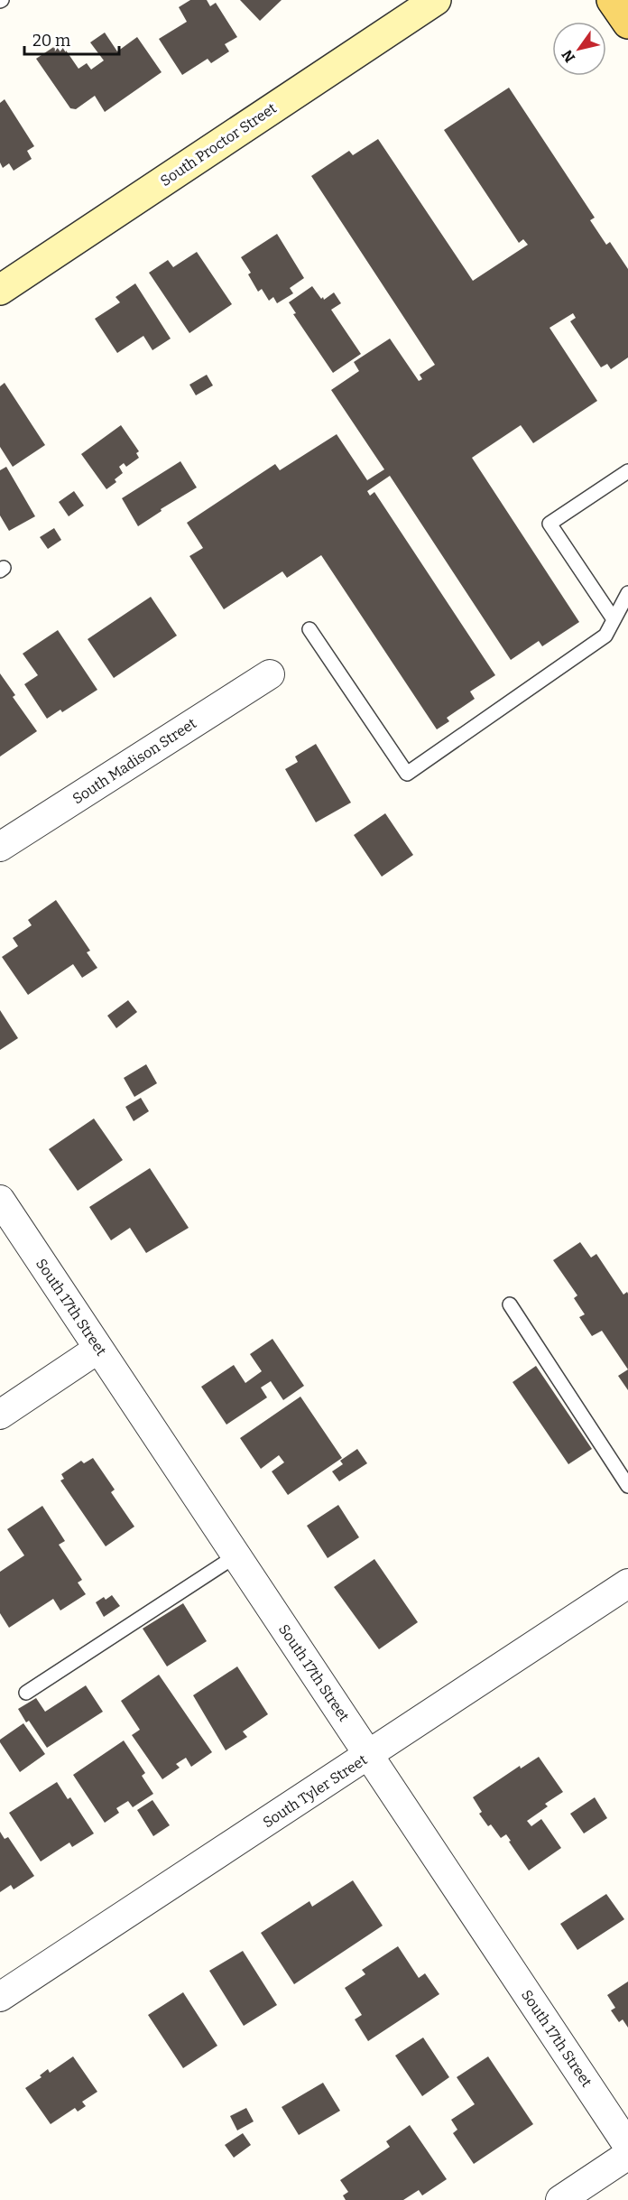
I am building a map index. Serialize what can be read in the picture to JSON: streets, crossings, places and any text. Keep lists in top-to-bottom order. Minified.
{"streets":{"street":["South Proctor Street","South Madison Street","South 17th Street","South Tyler Street"]},"crossings":[["South 17th Street","South Tyler Street"]],"scale_bar":"20 m","north":"bottom left"}
